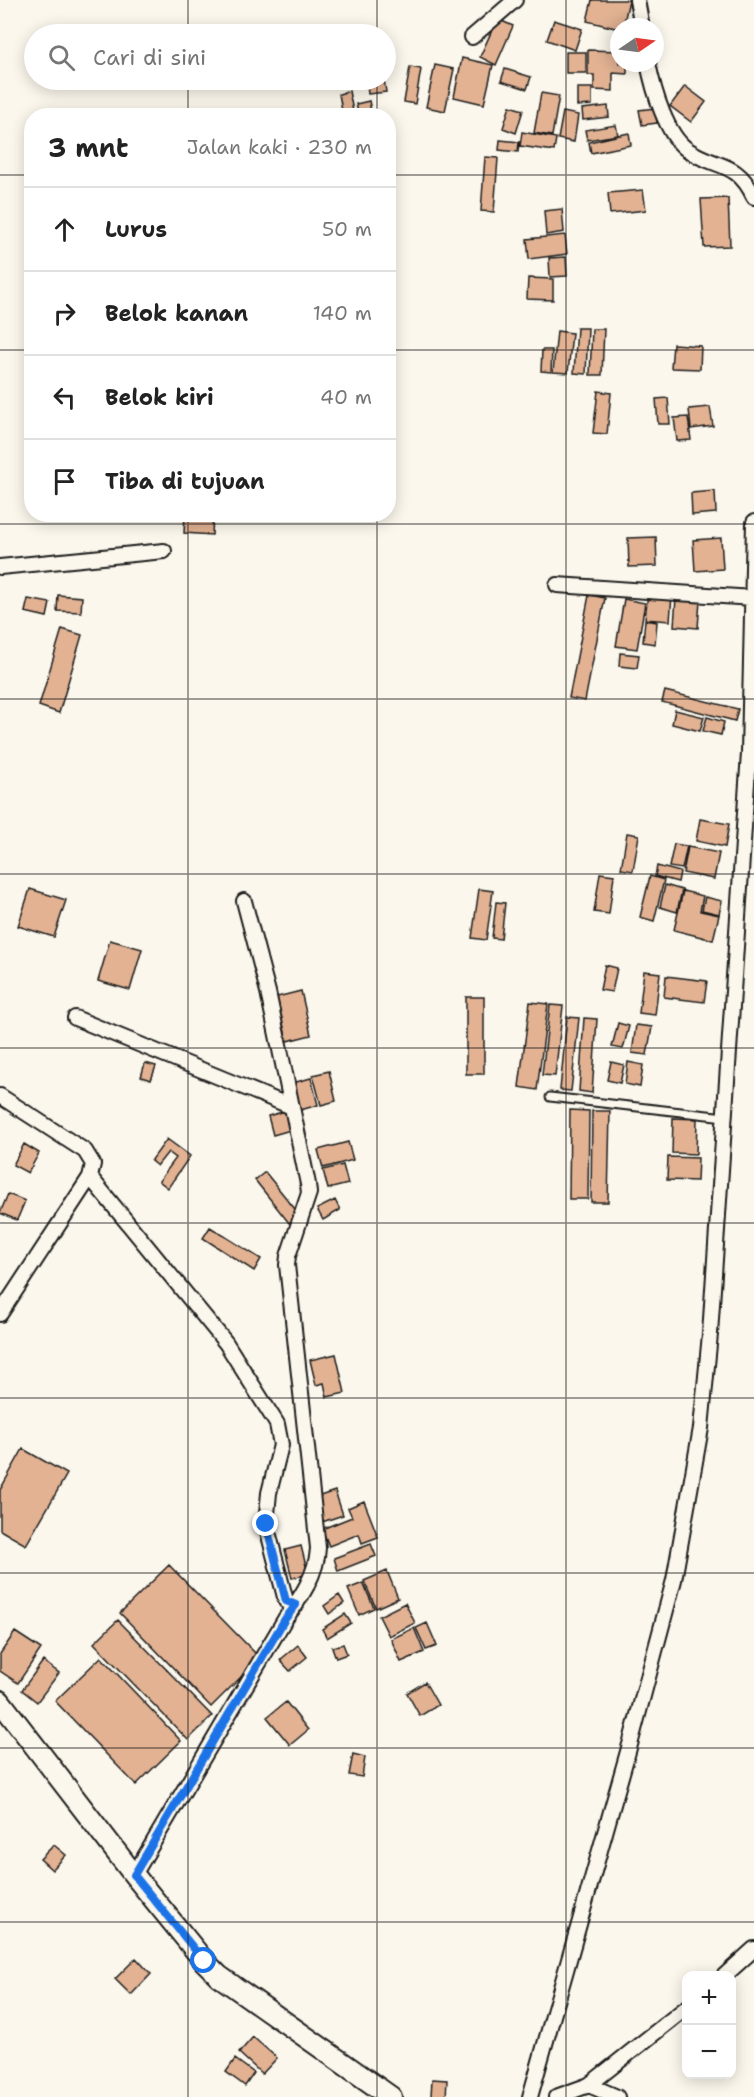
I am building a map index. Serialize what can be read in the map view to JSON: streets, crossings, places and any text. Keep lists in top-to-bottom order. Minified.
{"north":"right","page":{"search":"Cari di sini","heading":["3 mnt","Jalan kaki · 230 m"],"list":[["Lurus","50 m"],["Belok kanan","140 m"],["Belok kiri","40 m"],"Tiba di tujuan"],"map_buttons":["+","−"]}}
